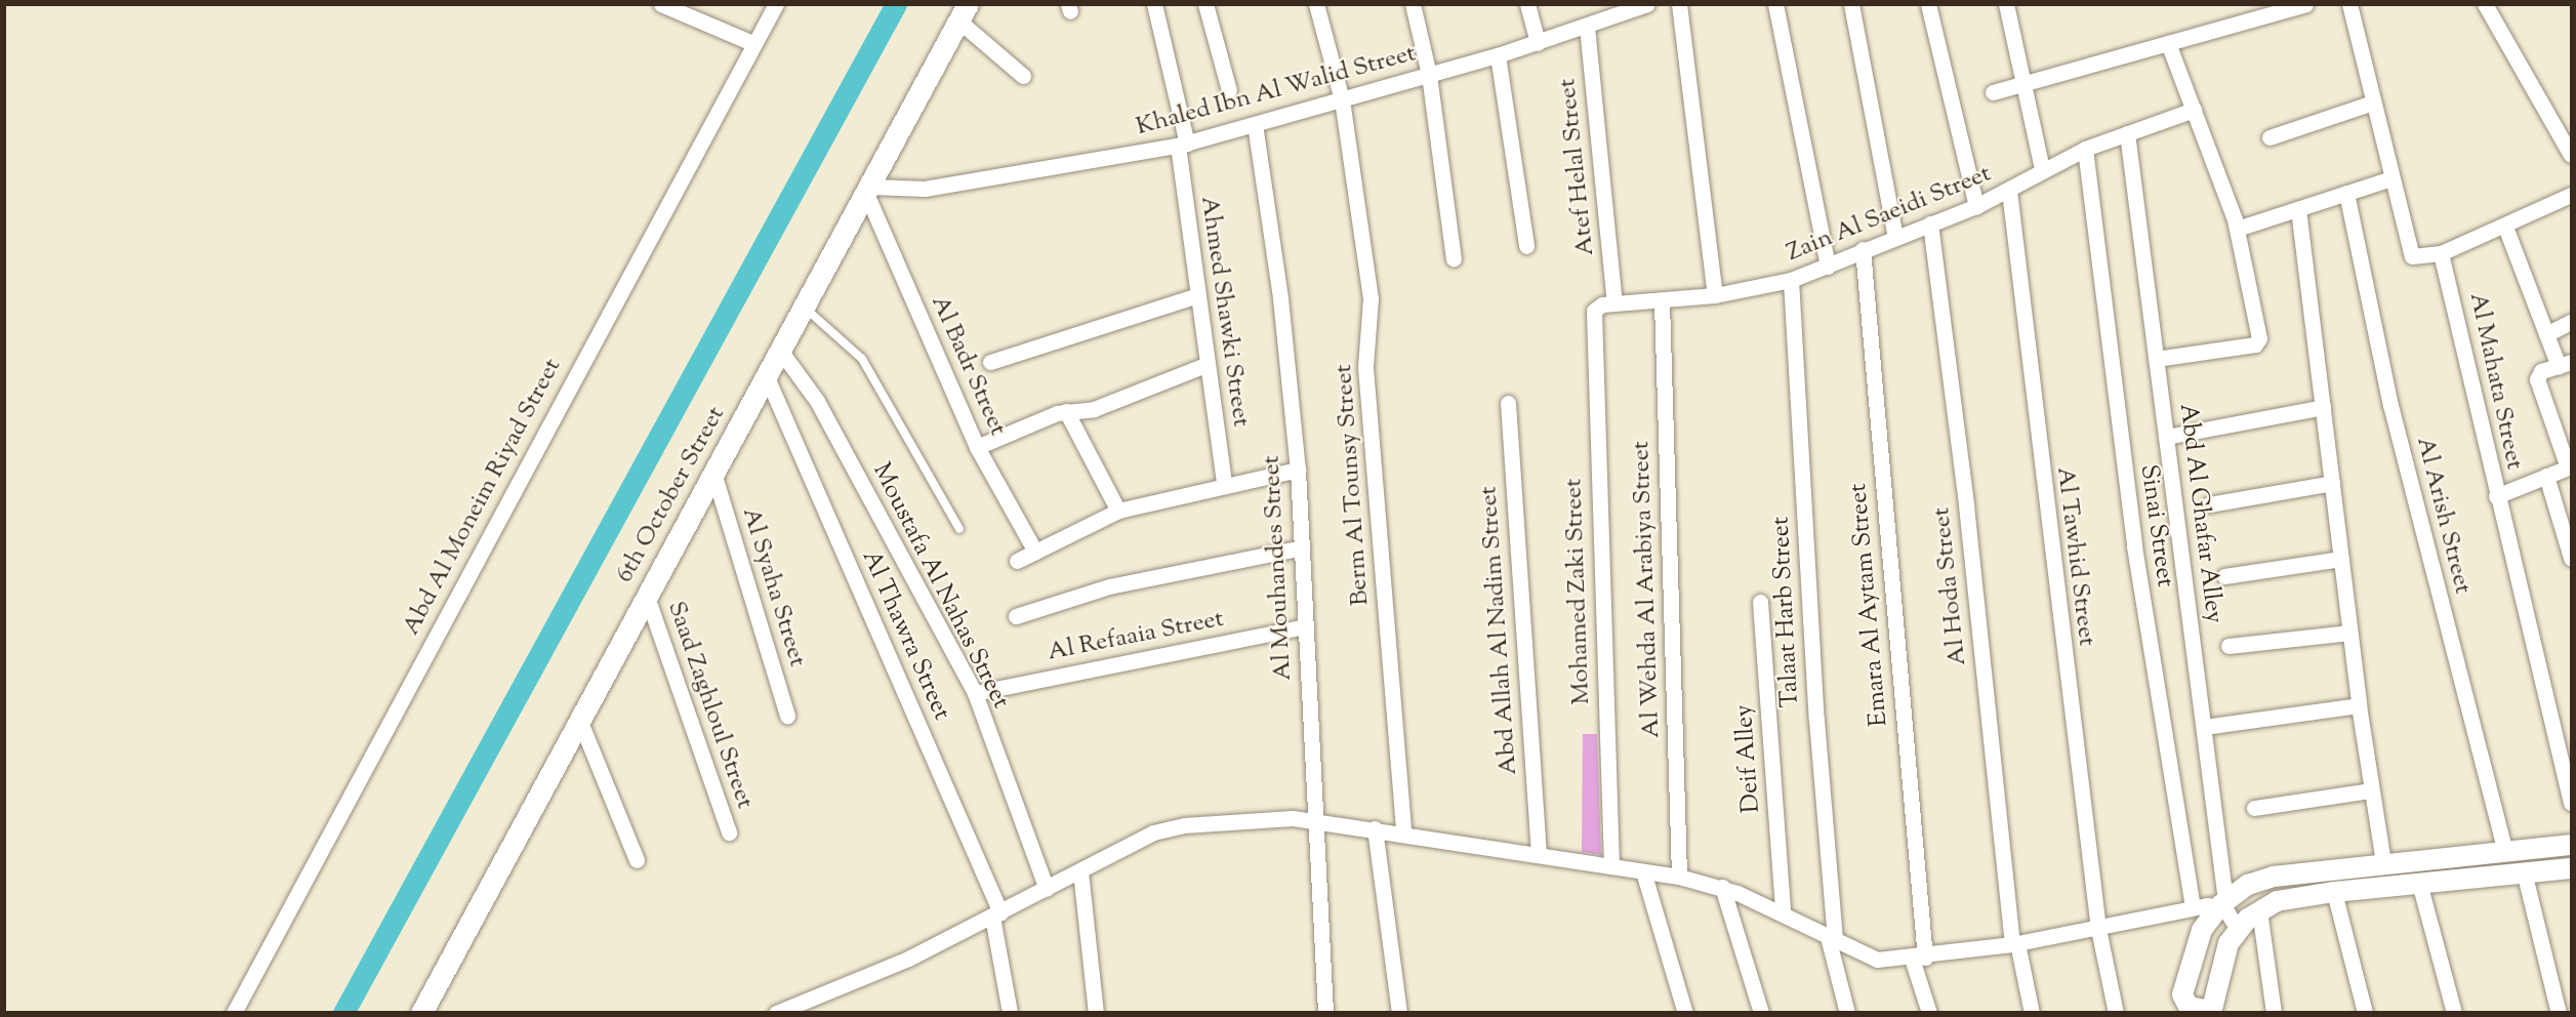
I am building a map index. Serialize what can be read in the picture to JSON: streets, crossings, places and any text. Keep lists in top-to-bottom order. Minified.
{"streets":{"main road":["6th October Street"],"street":["Khaled Ibn Al Walid Street","Atef Helal Street","Zain Al Saeidi Street","Ahmed Shawki Street","Al Badr Street","Al Mahata Street","Berm Al Tounsy Street","Abd Al Moneim Riyad Street","Abd Al Ghafar Alley","Al Arish Street","Sinai Street","Al Tawhid Street","Al Mouhandes Street","Moustafa Al Nahas Street","Al Hoda Street","Al Syaha Street","Al Wehda Al Arabiya Street","Mohamed Zaki Street","Emara Al Aytam Street","Talaat Harb Street","Abd Allah Al Nadim Street","Al Thawra Street","Al Refaaia Street","Saad Zaghloul Street","Deif Alley"]},"crossings":[["Khaled Ibn Al Walid Street","Atef Helal Street"],["Khaled Ibn Al Walid Street","Ahmed Shawki Street"],["Khaled Ibn Al Walid Street","Al Badr Street"],["Khaled Ibn Al Walid Street","Berm Al Tounsy Street"],["Khaled Ibn Al Walid Street","6th October Street"],["Khaled Ibn Al Walid Street","Al Mouhandes Street"],["Atef Helal Street","Zain Al Saeidi Street"],["Zain Al Saeidi Street","Abd Al Ghafar Alley"],["Zain Al Saeidi Street","Sinai Street"],["Zain Al Saeidi Street","Al Tawhid Street"],["Zain Al Saeidi Street","Al Hoda Street"],["Zain Al Saeidi Street","Al Wehda Al Arabiya Street"],["Zain Al Saeidi Street","Mohamed Zaki Street"],["Zain Al Saeidi Street","Emara Al Aytam Street"],["Zain Al Saeidi Street","Talaat Harb Street"],["Al Badr Street","6th October Street"],["6th October Street","Moustafa Al Nahas Street"],["6th October Street","Al Syaha Street"],["6th October Street","Al Thawra Street"],["6th October Street","Saad Zaghloul Street"],["Al Mouhandes Street","Al Refaaia Street"],["Moustafa Al Nahas Street","Al Refaaia Street"]]}
